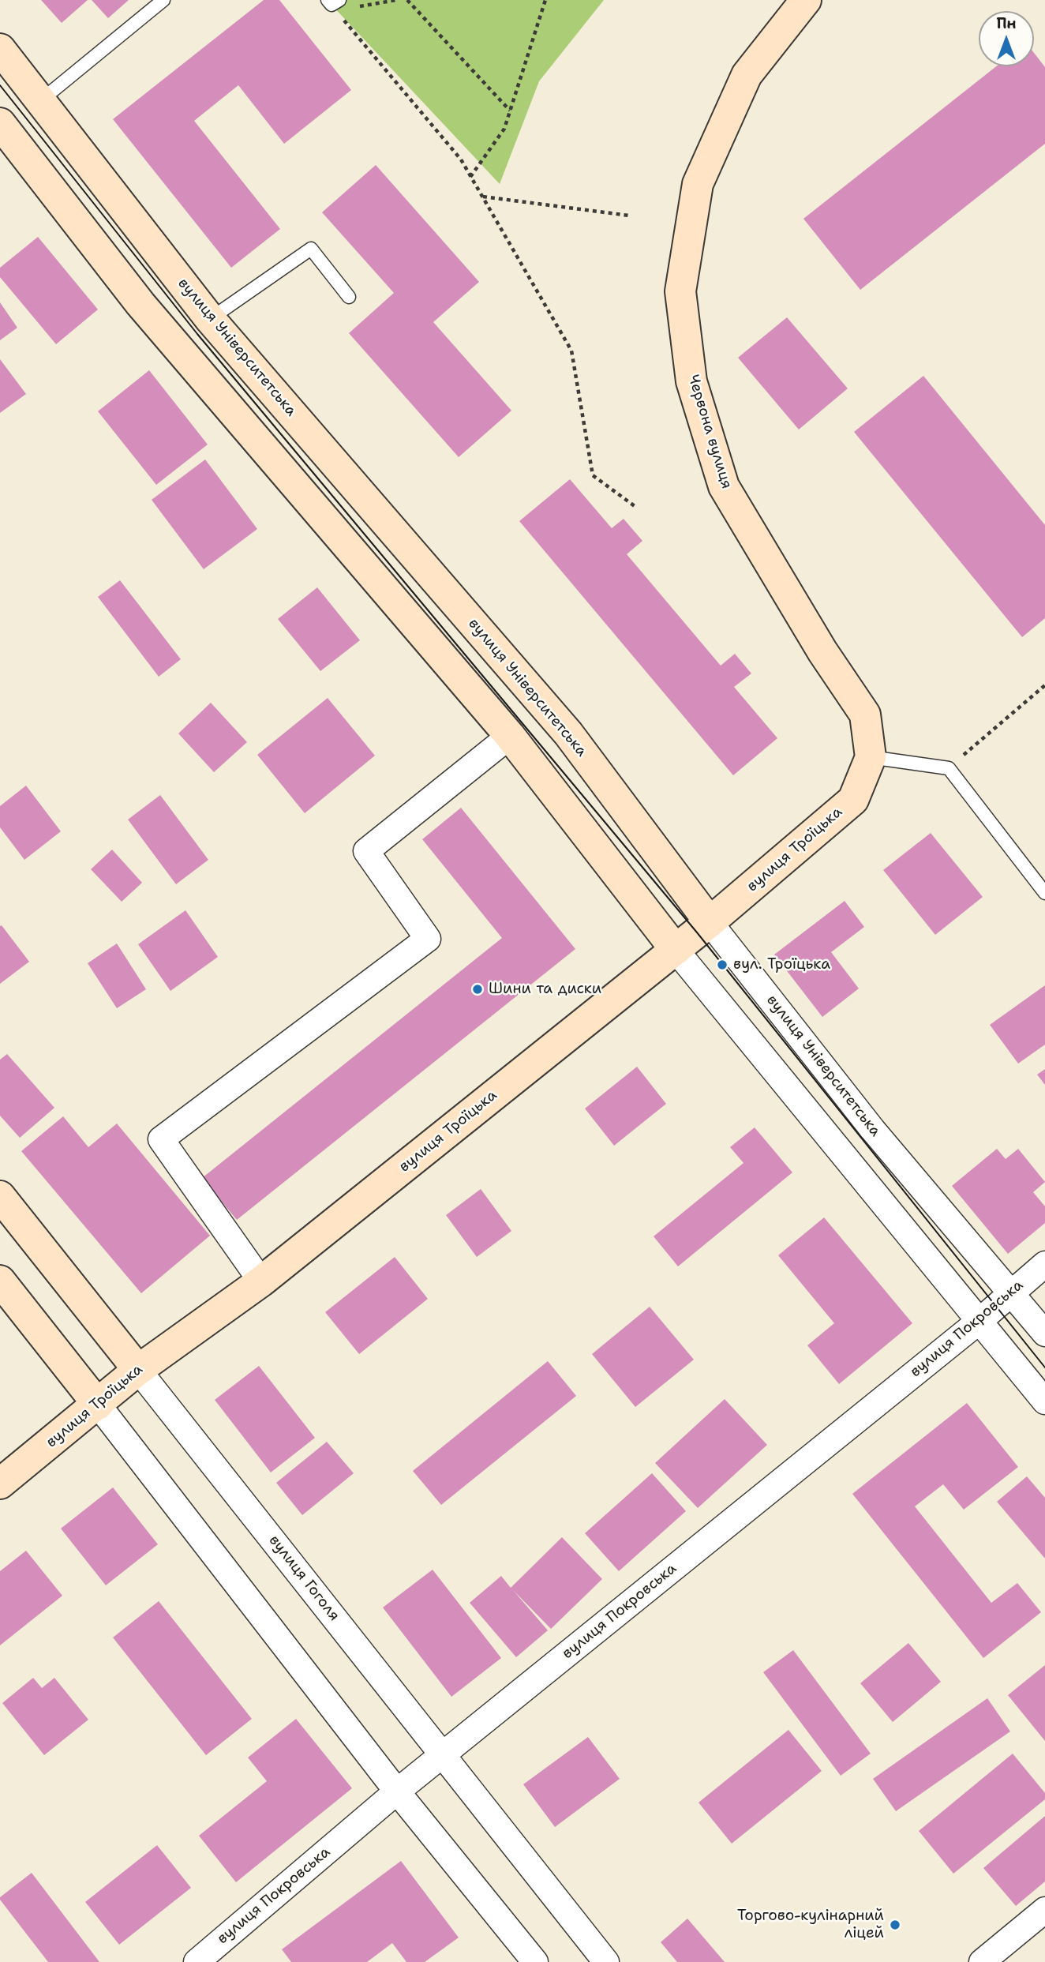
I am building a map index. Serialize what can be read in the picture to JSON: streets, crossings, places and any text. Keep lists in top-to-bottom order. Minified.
{"streets":{"street":["вулиця Університетська","Червона вулиця","вулиця Троїцька","вулиця Покровська","вулиця Гоголя"]},"crossings":[["вулиця Університетська","вулиця Троїцька"],["вулиця Університетська","вулиця Покровська"],["Червона вулиця","вулиця Троїцька"],["вулиця Троїцька","вулиця Гоголя"],["вулиця Покровська","вулиця Гоголя"]],"places":["вул. Троїцька","Шини та диски","Торгово-кулінарний ліцей"],"north":"top"}
